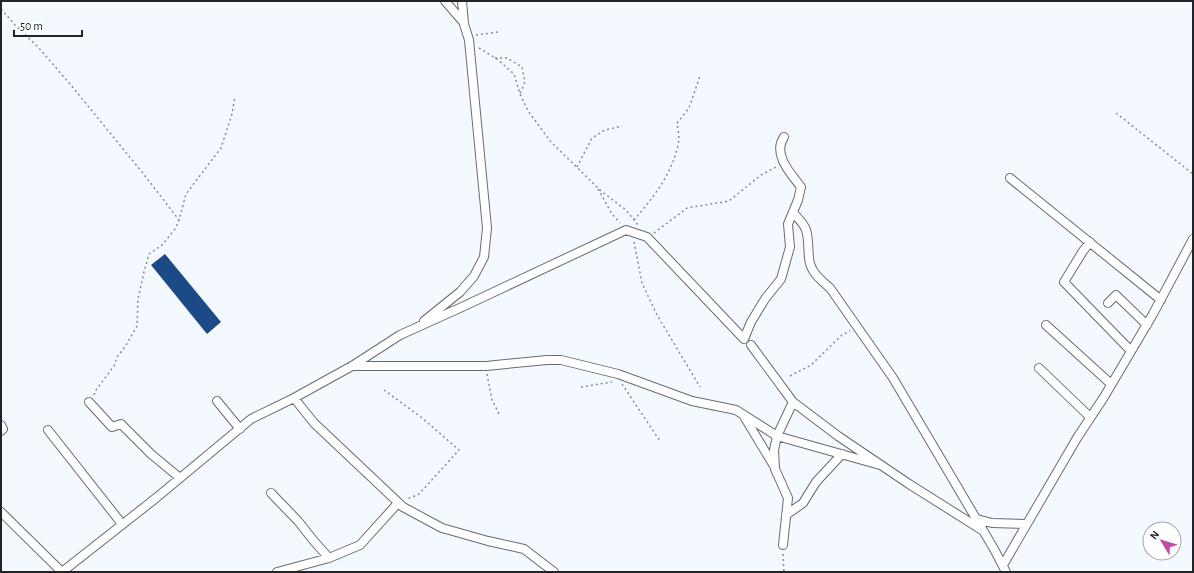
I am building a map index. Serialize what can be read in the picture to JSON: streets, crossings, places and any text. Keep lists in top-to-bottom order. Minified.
{"scale_bar":"50 m","north":"top left"}
